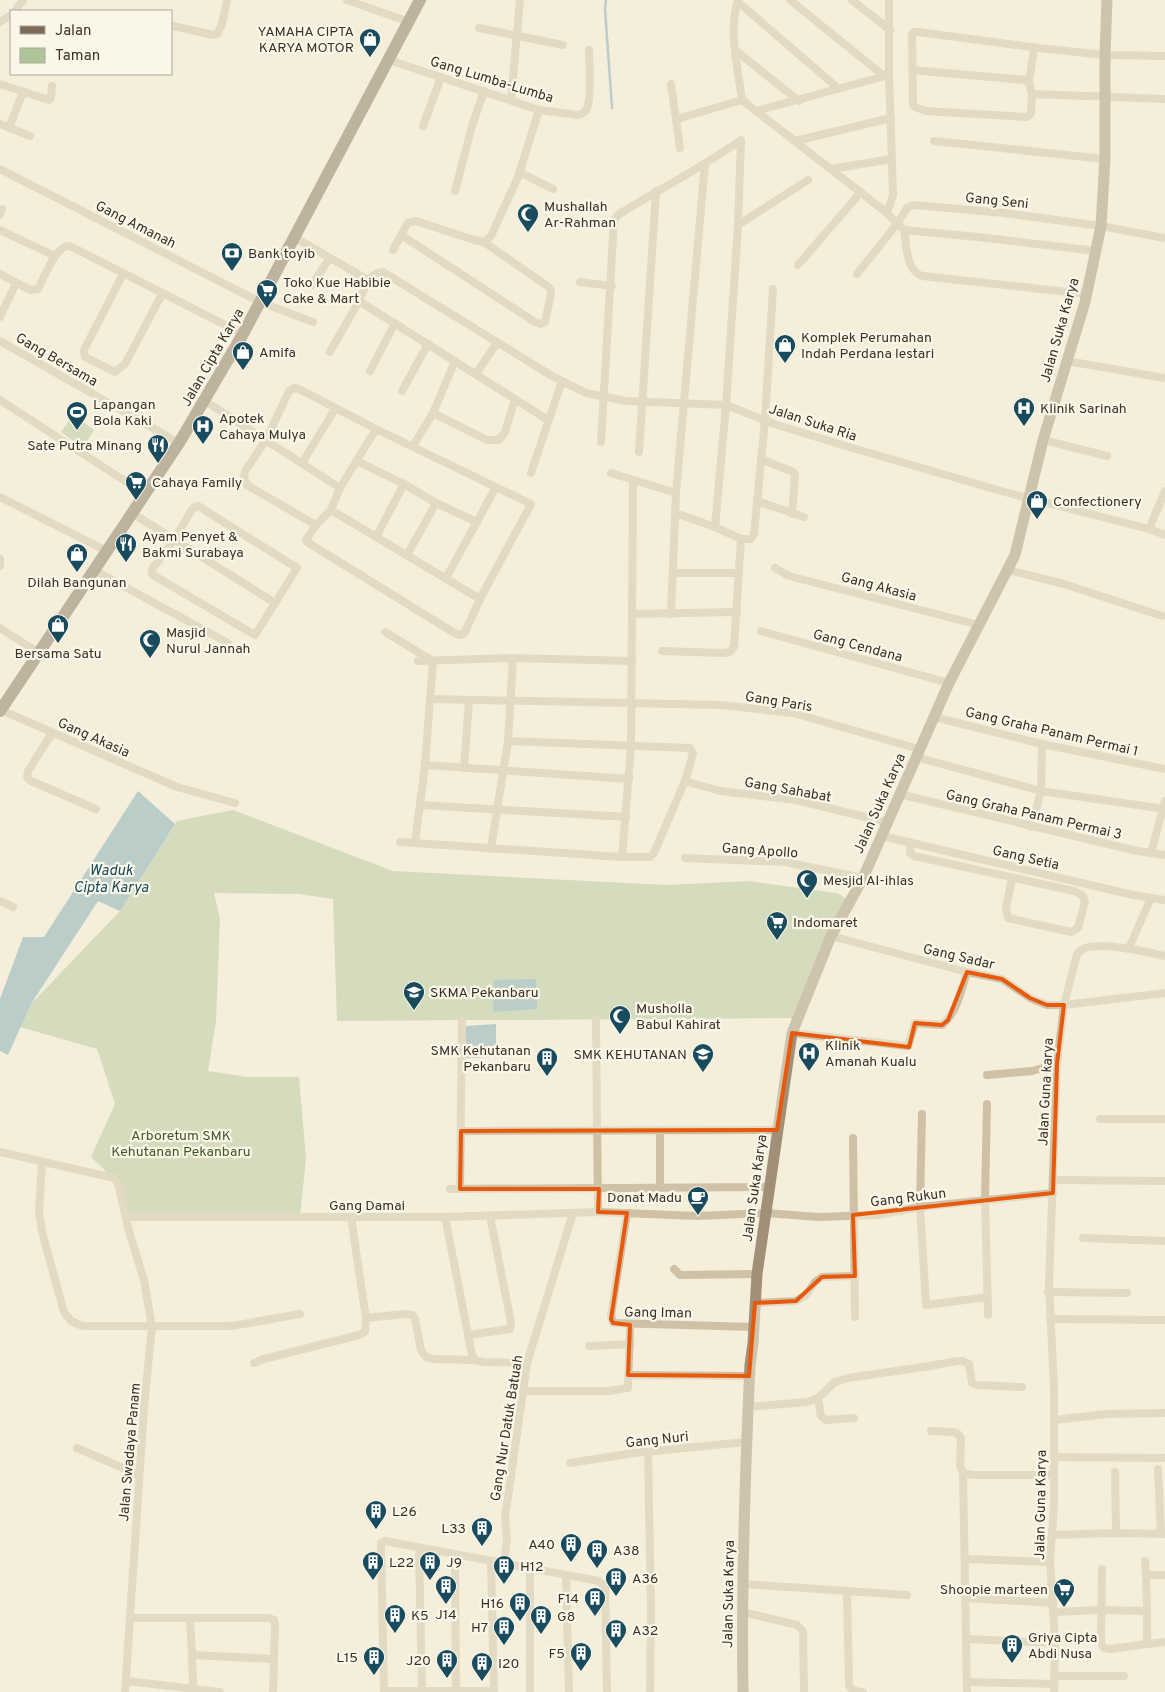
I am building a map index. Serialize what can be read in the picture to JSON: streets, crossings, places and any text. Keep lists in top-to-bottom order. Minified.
{"streets":{"main road":["Jalan Suka Karya","Jalan Cipta Karya"],"street":["Gang Lumba-Lumba","Gang Seni","Gang Amanah","Gang Bersama","Jalan Suka Ria","Gang Akasia","Gang Cendana","Gang Paris","Gang Graha Panam Permai 1","Gang Sahabat","Gang Graha Panam Permai 3","Gang Apollo","Gang Setia","Gang Sadar","Jalan Guna karya","Gang Rukun","Gang Damai","Gang Iman","Gang Nur Datuk Batuah","Gang Nuri","Jalan Swadaya Panam","Jalan Guna Karya"]},"crossings":[["Gang Lumba-Lumba","Jalan Cipta Karya"],["Gang Seni","Jalan Suka Karya"],["Gang Amanah","Jalan Cipta Karya"],["Jalan Suka Karya","Jalan Suka Ria"],["Jalan Suka Karya","Gang Akasia"],["Jalan Suka Karya","Gang Cendana"],["Jalan Suka Karya","Gang Paris"],["Jalan Suka Karya","Gang Graha Panam Permai 1"],["Jalan Suka Karya","Gang Sahabat"],["Jalan Suka Karya","Gang Graha Panam Permai 3"],["Jalan Suka Karya","Gang Apollo"],["Jalan Suka Karya","Gang Setia"],["Jalan Suka Karya","Gang Sadar"],["Jalan Suka Karya","Gang Rukun"],["Jalan Suka Karya","Gang Damai"],["Jalan Suka Karya","Gang Iman"],["Jalan Suka Karya","Gang Nuri"],["Jalan Cipta Karya","Gang Bersama"],["Jalan Cipta Karya","Gang Akasia"],["Gang Sadar","Jalan Guna karya"],["Jalan Guna karya","Gang Rukun"],["Jalan Guna karya","Jalan Guna Karya"],["Gang Rukun","Gang Damai"],["Gang Rukun","Jalan Guna Karya"],["Gang Damai","Gang Iman"],["Gang Damai","Gang Nur Datuk Batuah"],["Gang Damai","Jalan Swadaya Panam"]],"water":["Waduk Cipta Karya"],"parks":["Arboretum SMK Kehutanan Pekanbaru"],"places":{"shop":["YAMAHA CIPTA KARYA MOTOR","Komplek Perumahan Indah Perdana lestari","Amifa","Confectionery","Dilah Bangunan","Bersama Satu"],"mosque":["Mushallah Ar-Rahman","Masjid Nurul Jannah","Mesjid Al-ihlas","Musholla Babul Kahirat"],"bank":["Bank toyib"],"supermarket":["Toko Kue Habibie Cake & Mart","Cahaya Family","Indomaret","Shoopie marteen"],"hospital":["Klinik Sarinah","Apotek Cahaya Mulya","Klinik Amanah Kualu"],"sports":["Lapangan Bola Kaki"],"restaurant":["Sate Putra Minang","Ayam Penyet & Bakmi Surabaya"],"school or university":["SKMA Pekanbaru","SMK KEHUTANAN"],"building":["SMK Kehutanan Pekanbaru","L26","L33","A40","A38","L22","J9","H12","A36","J14","F14","H16","K5","G8","H7","A32","Griya Cipta Abdi Nusa","F5","L15","J20","I20"],"cafe":["Donat Madu"]},"legend":["Jalan","Taman"]}
